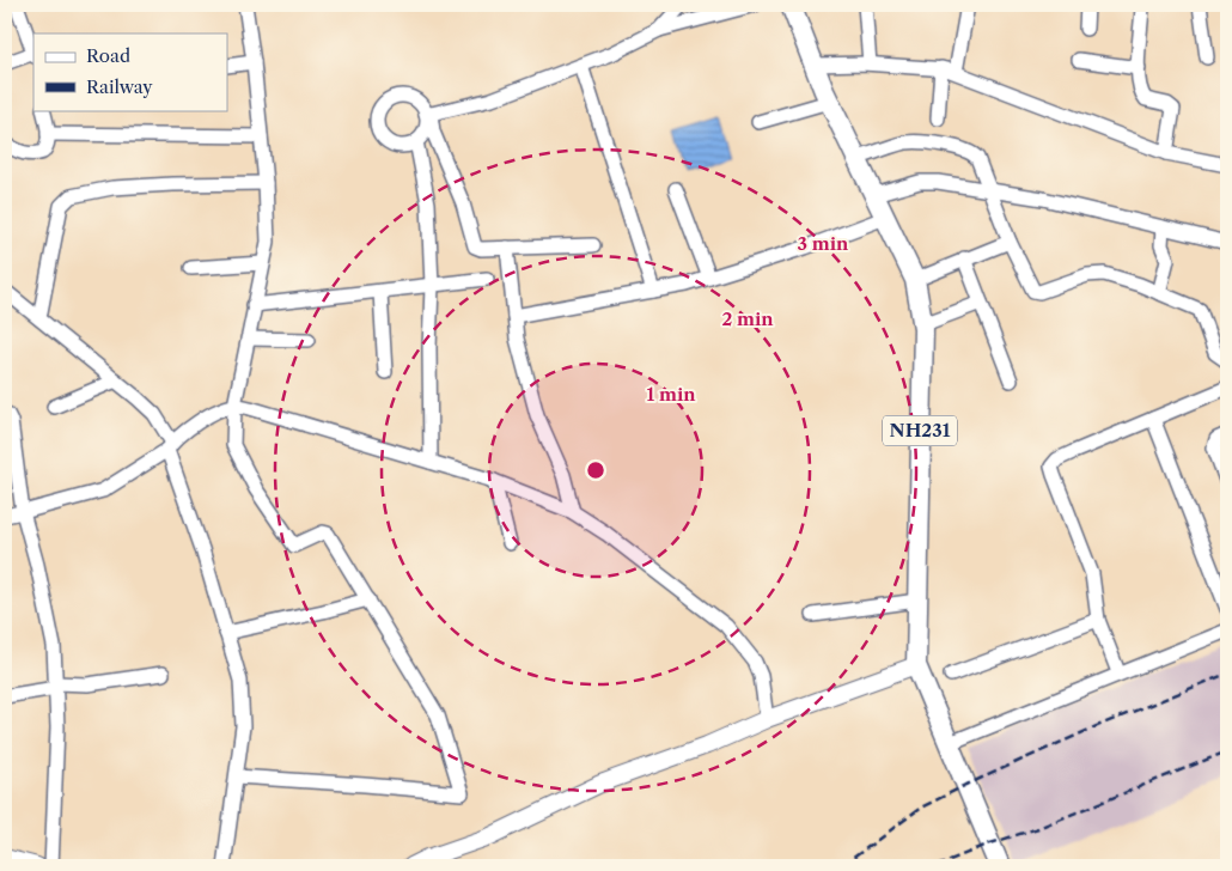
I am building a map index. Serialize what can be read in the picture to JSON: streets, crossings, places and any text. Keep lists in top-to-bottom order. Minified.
{"streets":{"highway":["NH231"]},"legend":["Road","Railway"],"rings":["3 min","2 min","1 min"]}
